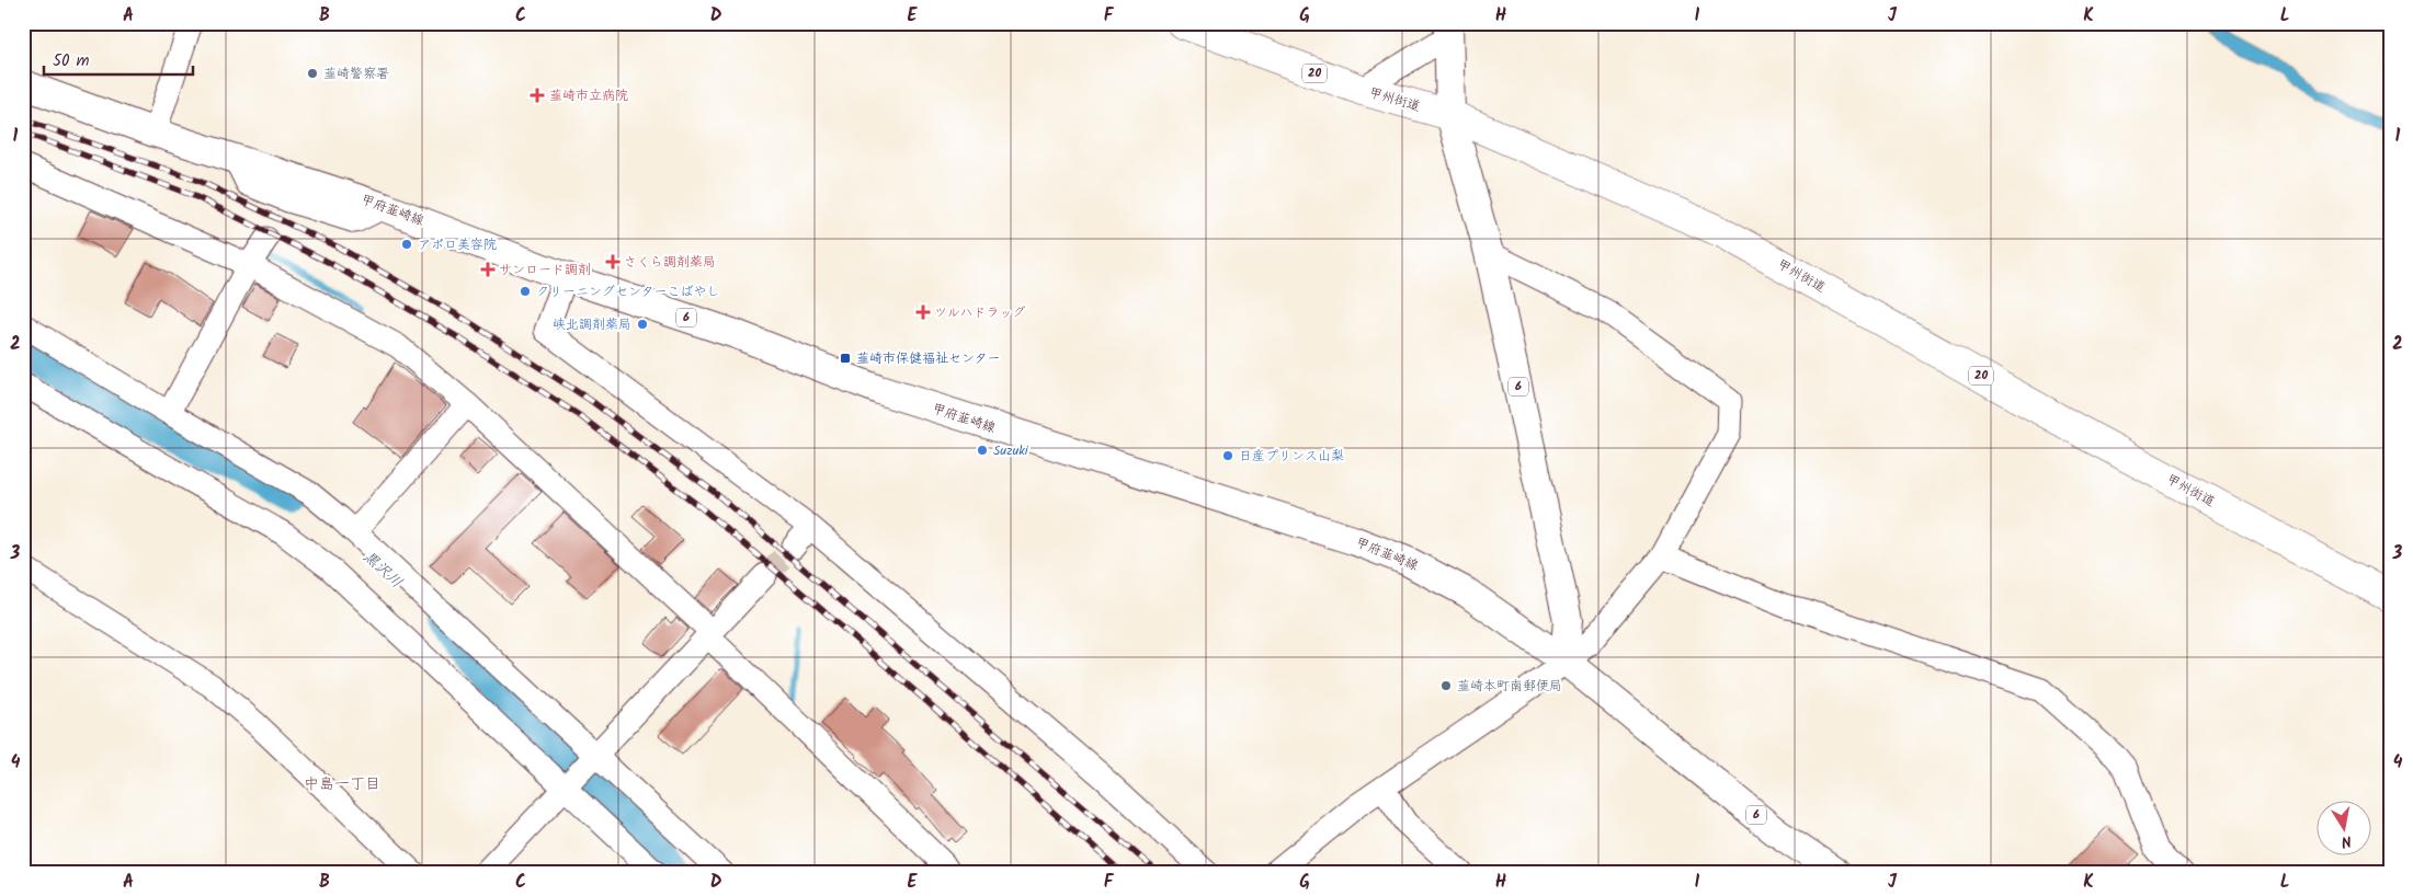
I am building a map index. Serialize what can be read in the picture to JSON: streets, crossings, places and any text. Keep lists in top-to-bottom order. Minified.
{"streets":{"highway":["20","甲州街道"],"main road":["甲府韮崎線","6"]},"crossings":[["甲州街道","6"],["甲府韮崎線","6"]],"districts":["中島一丁目"],"water":["黒沢川"],"places":{"other":["韮崎警察署","アポロ美容院","クリーニングセンターこばやし","峡北調剤薬局","Suzuki","日産プリンス山梨","韮崎本町南郵便局"],"health":["韮崎市立病院","さくら調剤薬局","サンロード調剤","ツルハドラッグ"],"transit":["韮崎市保健福祉センター"]},"scale_bar":"50 m","north":"bottom","grid":{"columns":["A","B","C","D","E","F","G","H","I","J","K","L"],"rows":["1","2","3","4"]}}
